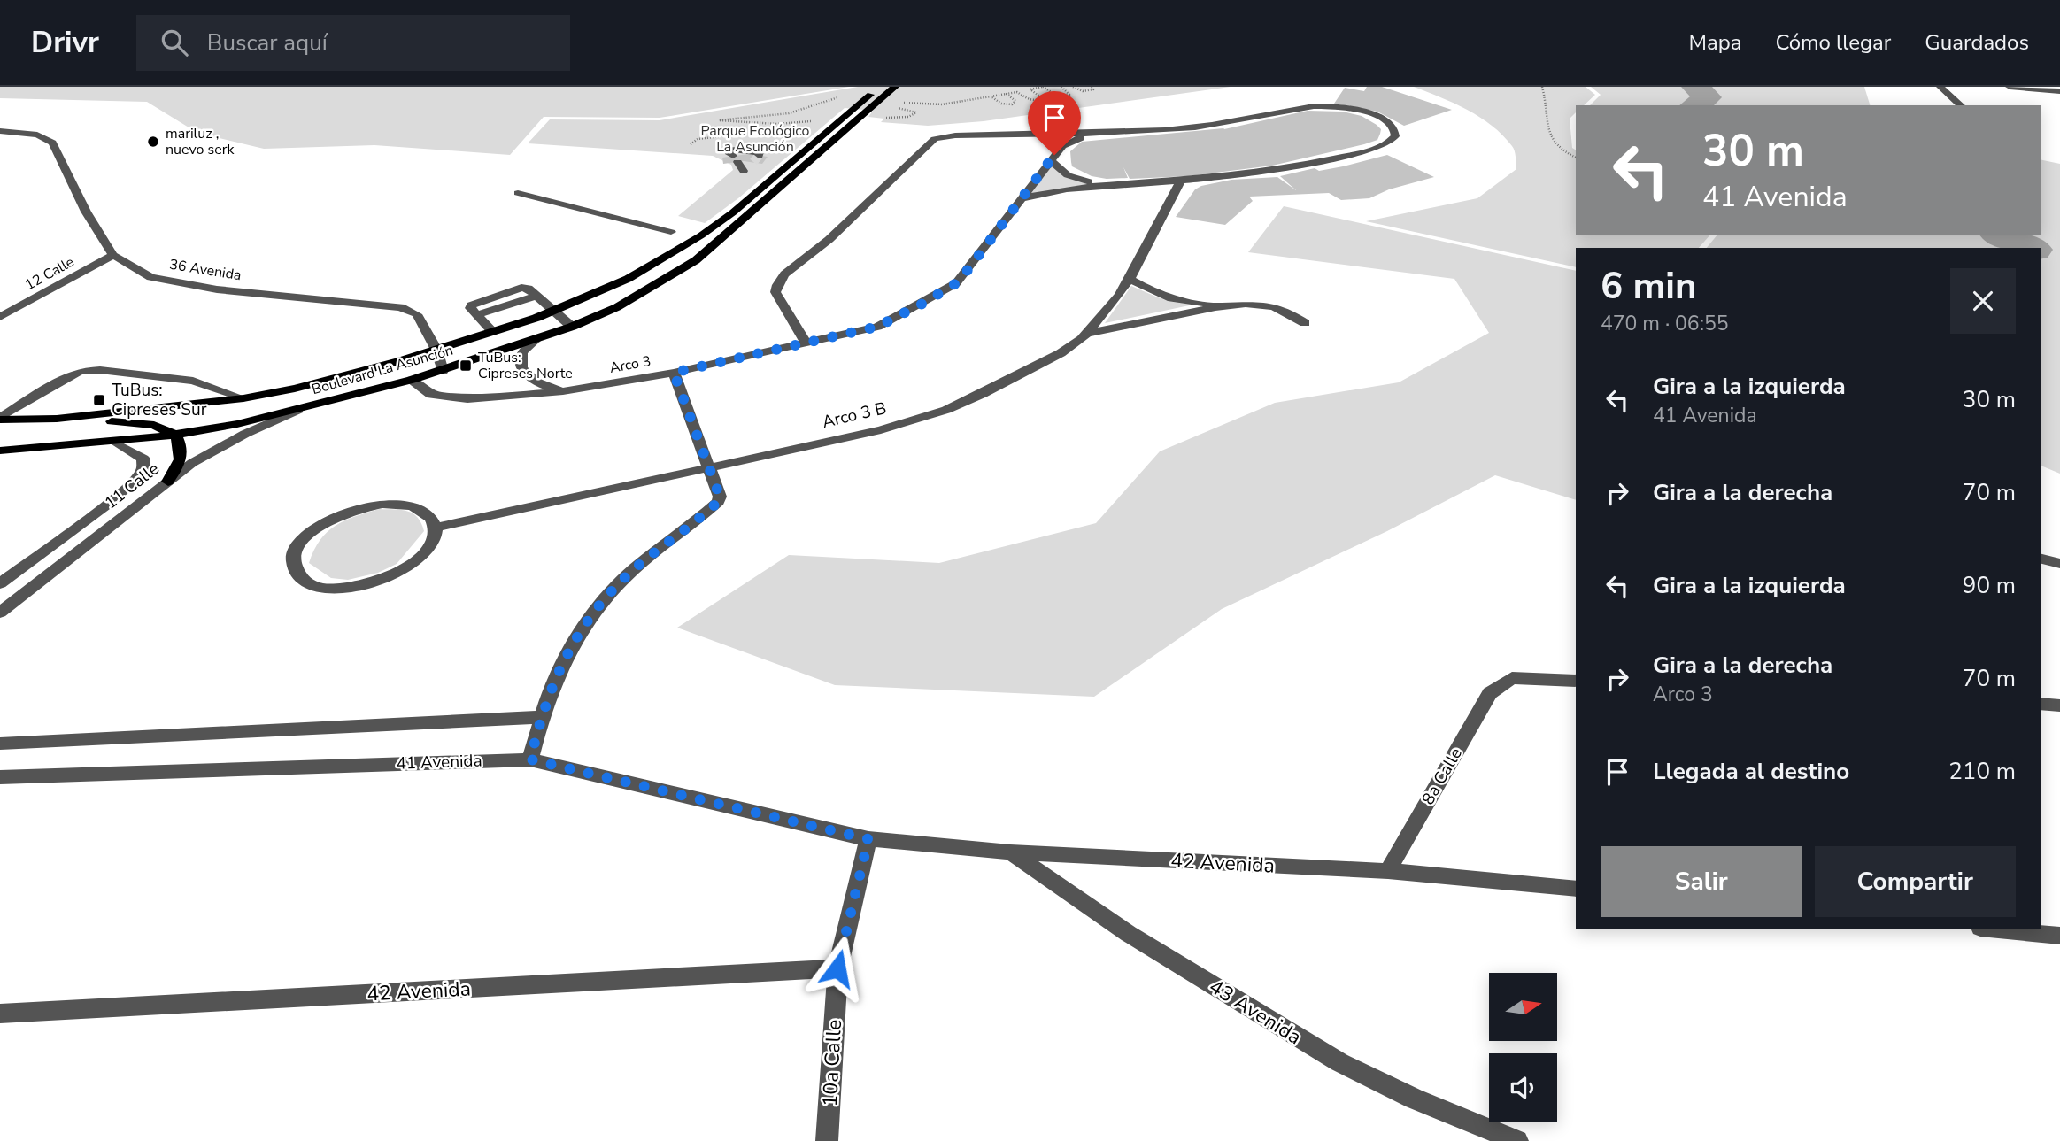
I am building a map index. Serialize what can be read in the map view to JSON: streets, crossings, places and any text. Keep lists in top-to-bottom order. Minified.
{"streets":{"main road":["Boulevard La Asunción"],"street":["36 Avenida","12 Calle","Arco 3","Arco 3 B","11 Calle","41 Avenida","8a Calle","42 Avenida","43 Avenida","10a Calle"]},"crossings":[["36 Avenida","12 Calle"],["36 Avenida","Boulevard La Asunción"],["Arco 3","Boulevard La Asunción"],["Boulevard La Asunción","11 Calle"],["41 Avenida","42 Avenida"],["41 Avenida","10a Calle"],["8a Calle","42 Avenida"],["42 Avenida","43 Avenida"],["42 Avenida","10a Calle"]],"parks":["Parque Ecológico La Asunción"],"places":{"other":["mariluz , nuevo serk"],"transit":["TuBus: Cipreses Norte","TuBus: Cipreses Sur"]},"north":"right","page":{"header":"Drivr","search":"Buscar aquí","nav":["Mapa","Cómo llegar","Guardados"],"turn":["30 m","41 Avenida"],"heading":["6 min","470 m · 06:55"],"list":[{"name":"Gira a la izquierda","note":"41 Avenida","value":"30 m"},{"name":"Gira a la derecha","value":"70 m"},{"name":"Gira a la izquierda","value":"90 m"},{"name":"Gira a la derecha","note":"Arco 3","value":"70 m"},{"name":"Llegada al destino","value":"210 m"}],"buttons":["Salir","Compartir"]}}
